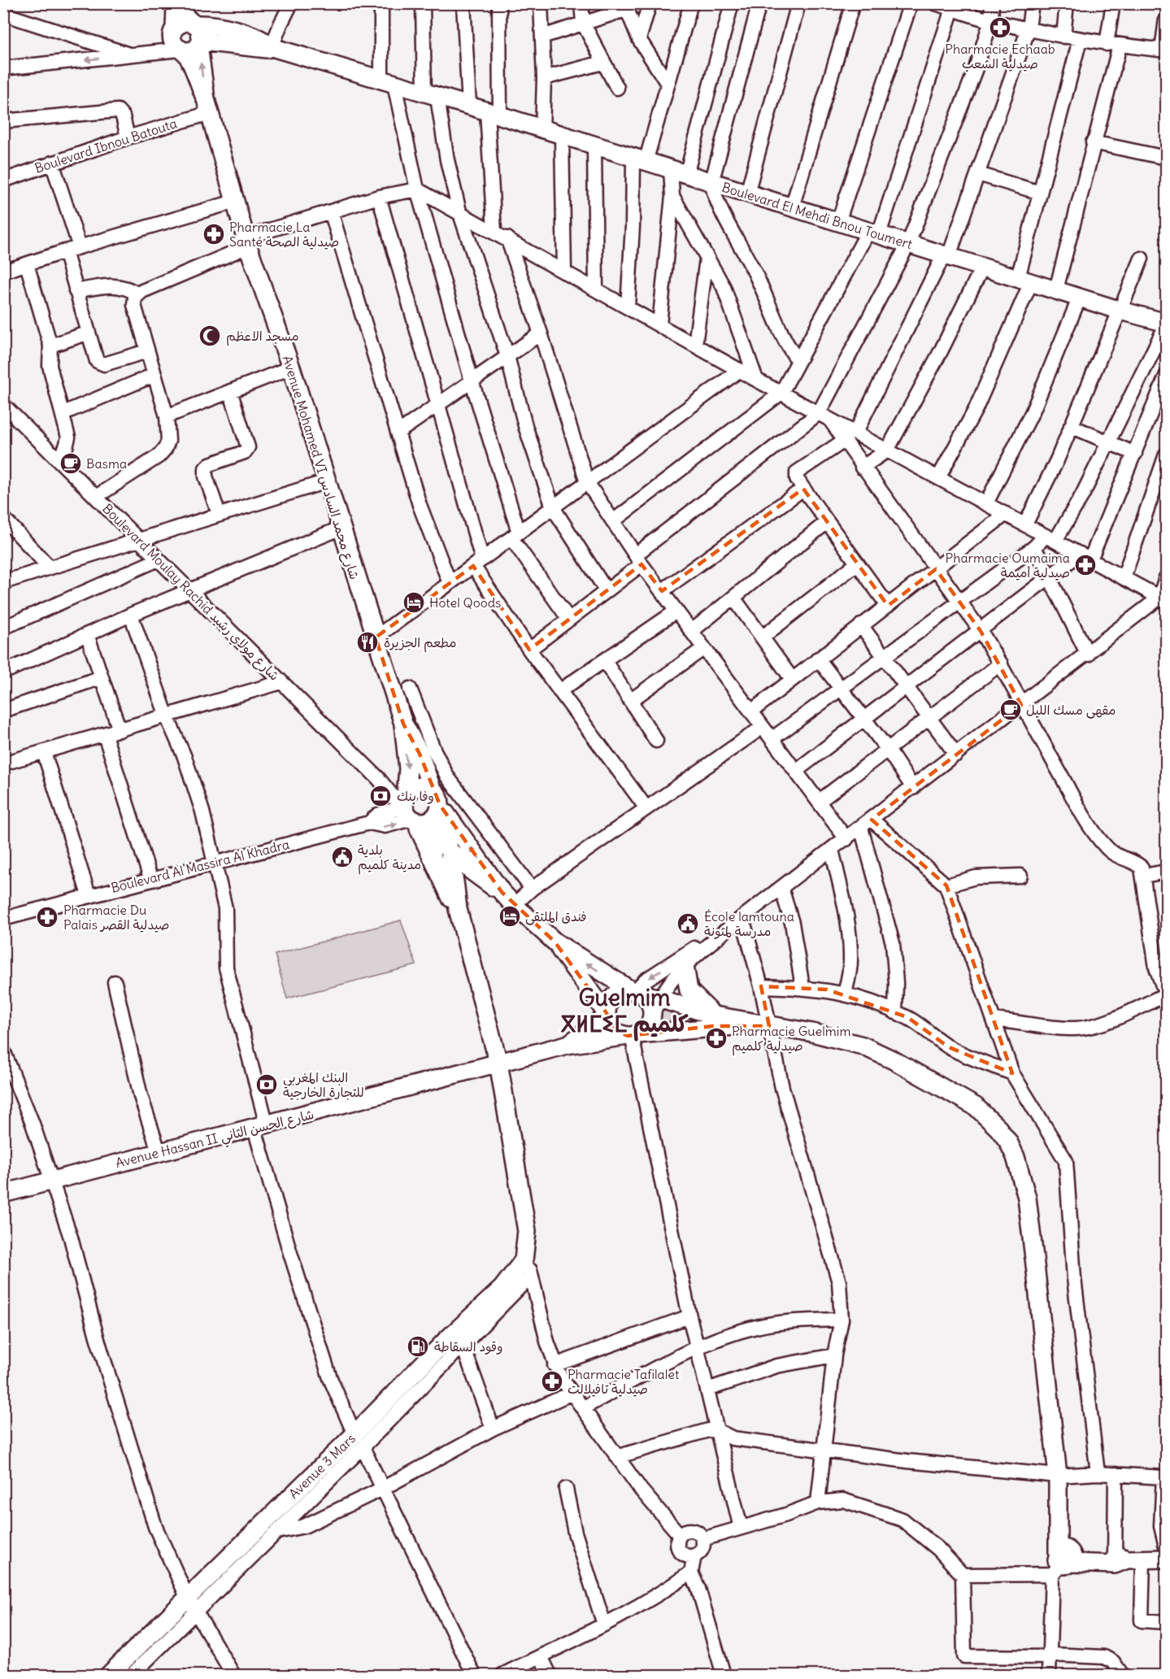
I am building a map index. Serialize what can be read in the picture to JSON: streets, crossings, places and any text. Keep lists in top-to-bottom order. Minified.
{"streets":{"main road":["Boulevard El Mehdi Bnou Toumert","Avenue Mohamed VI شارع محمد السادس","Avenue Hassan II شارع الحسن الثاني","Avenue 3 Mars"],"street":["Boulevard Ibnou Batouta","Boulevard Moulay Rachid شارع مولاي رشيد","Boulevard Al Massira Al Khadra"]},"crossings":[["Boulevard Ibnou Batouta","Avenue Mohamed VI شارع محمد السادس"],["Avenue Mohamed VI شارع محمد السادس","Boulevard Moulay Rachid شارع مولاي رشيد"],["Avenue Mohamed VI شارع محمد السادس","Boulevard Al Massira Al Khadra"],["Boulevard Moulay Rachid شارع مولاي رشيد","Boulevard Al Massira Al Khadra"]],"districts":["Guelmim ⴳⵍⵎⵉⵎ كلميم"],"places":{"pharmacy":["Pharmacie Echaab صيدلية الشعب","Pharmacie La Santé صيدلية الصحة","Pharmacie Oumaima صيدلية أميمة","Pharmacie Du Palais صيدلية القصر","Pharmacie Guelmim صيدلية كلميم","Pharmacie Tafilalet صيدلية تافيلالت"],"mosque":["مسجد الاعظم"],"cafe":["Basma","مقهى مسك الليل"],"hotel":["Hotel Qoods","فندق الملتقى"],"restaurant":["مطعم الجزيرة"],"bank":["وفا بنك","البنك المغربي للتجارة الخارجية"],"public building":["بلدية مدينة كلميم","École lamtouna مدرسة لمثونة"],"fuel station":["وقود السقاطة"]}}
